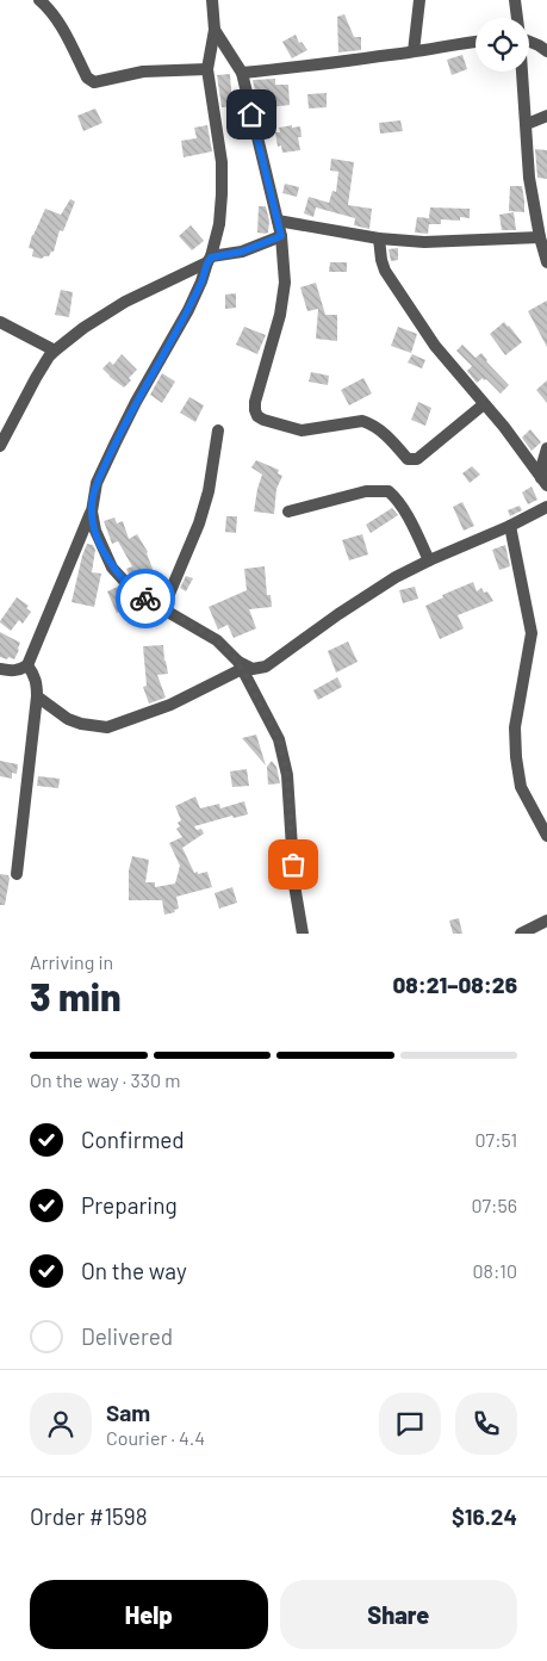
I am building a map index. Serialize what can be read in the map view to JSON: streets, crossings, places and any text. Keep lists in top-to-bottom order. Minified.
{"page":{"heading":["3 min","Arriving in","08:21–08:26"],"panel":["Sam","Courier · 4.4","Order #1598","$16.24"],"bar":"On the way · 330 m","list":[["Confirmed","07:51"],["Preparing","07:56"],["On the way","08:10"],"Delivered"],"buttons":["Help","Share"]}}
